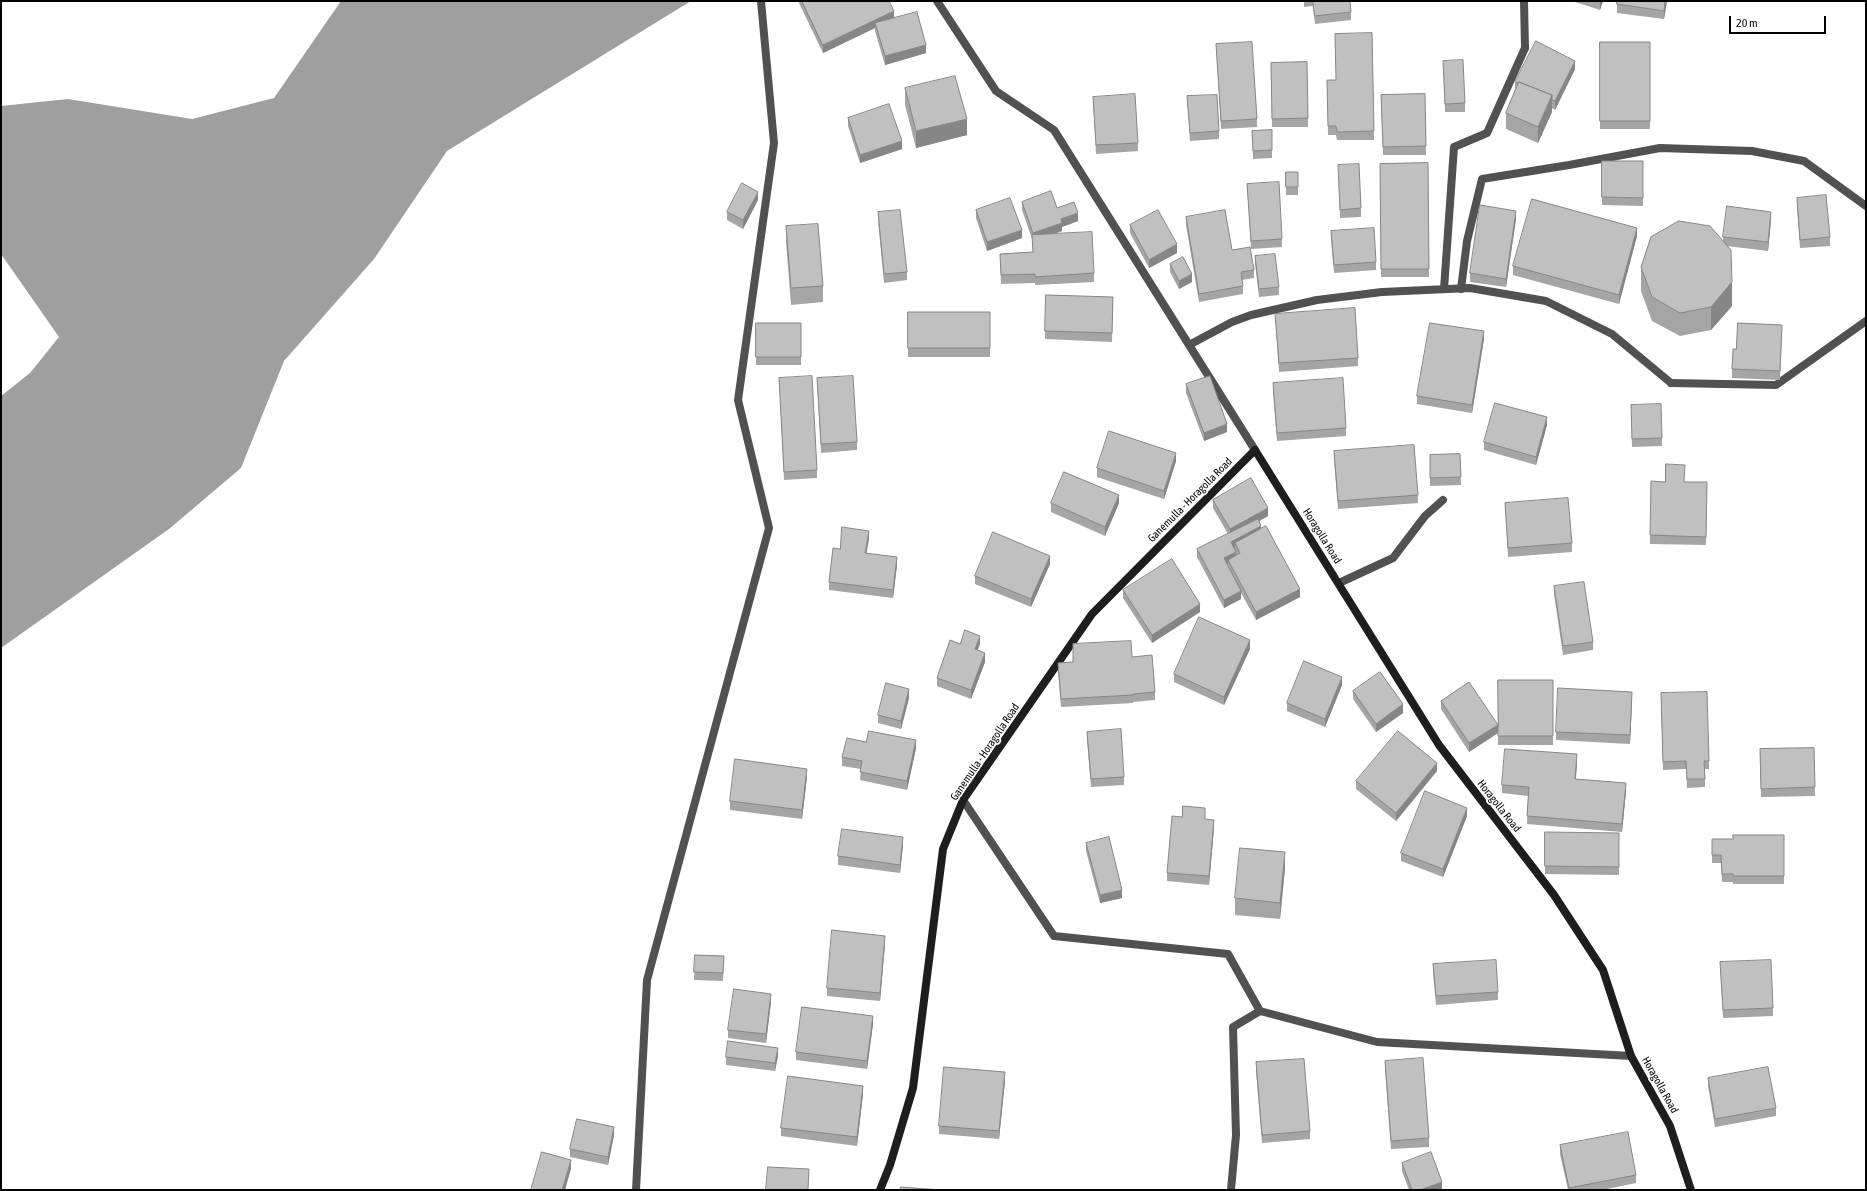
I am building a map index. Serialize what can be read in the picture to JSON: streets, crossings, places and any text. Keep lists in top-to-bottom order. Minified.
{"streets":{"street":["Ganemulla - Horagolla Road","Horagolla Road"]},"crossings":[["Ganemulla - Horagolla Road","Horagolla Road"]],"scale_bar":"20 m"}
